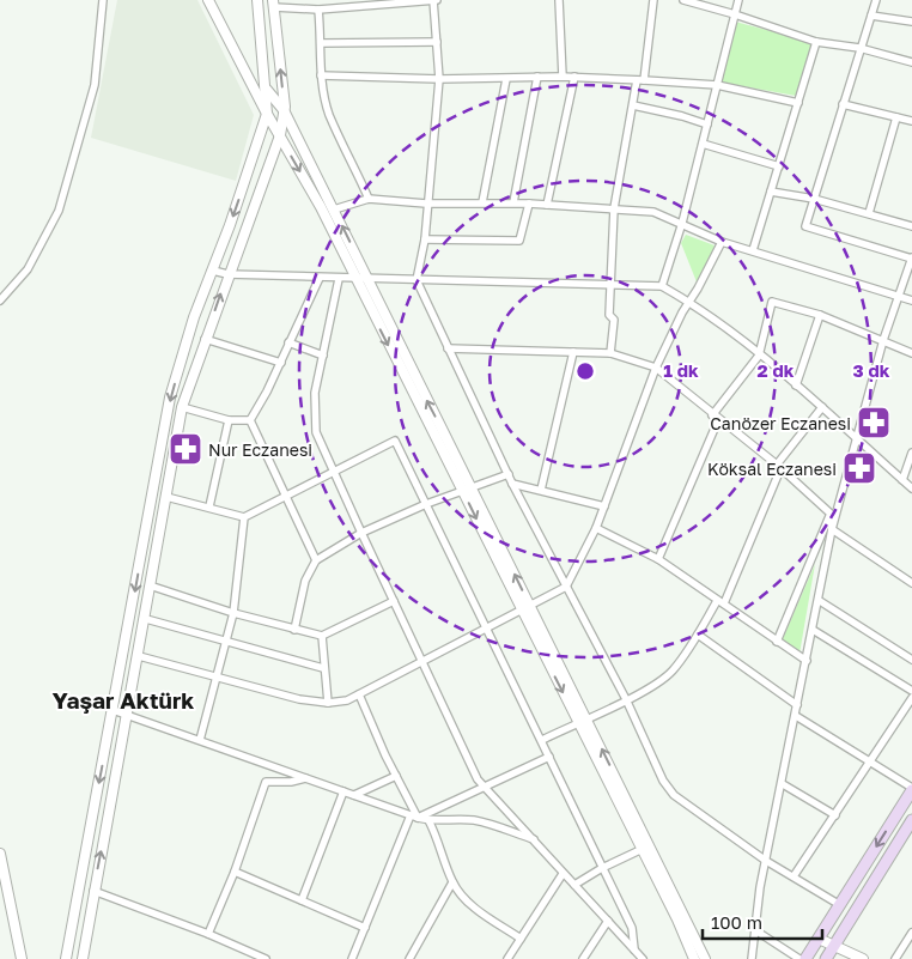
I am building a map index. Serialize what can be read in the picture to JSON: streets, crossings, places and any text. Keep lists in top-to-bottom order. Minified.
{"districts":["Yaşar Aktürk"],"places":{"pharmacy":["Canözer Eczanesi","Nur Eczanesi","Köksal Eczanesi"]},"scale_bar":"100 m","rings":["1 dk","2 dk","3 dk"]}
